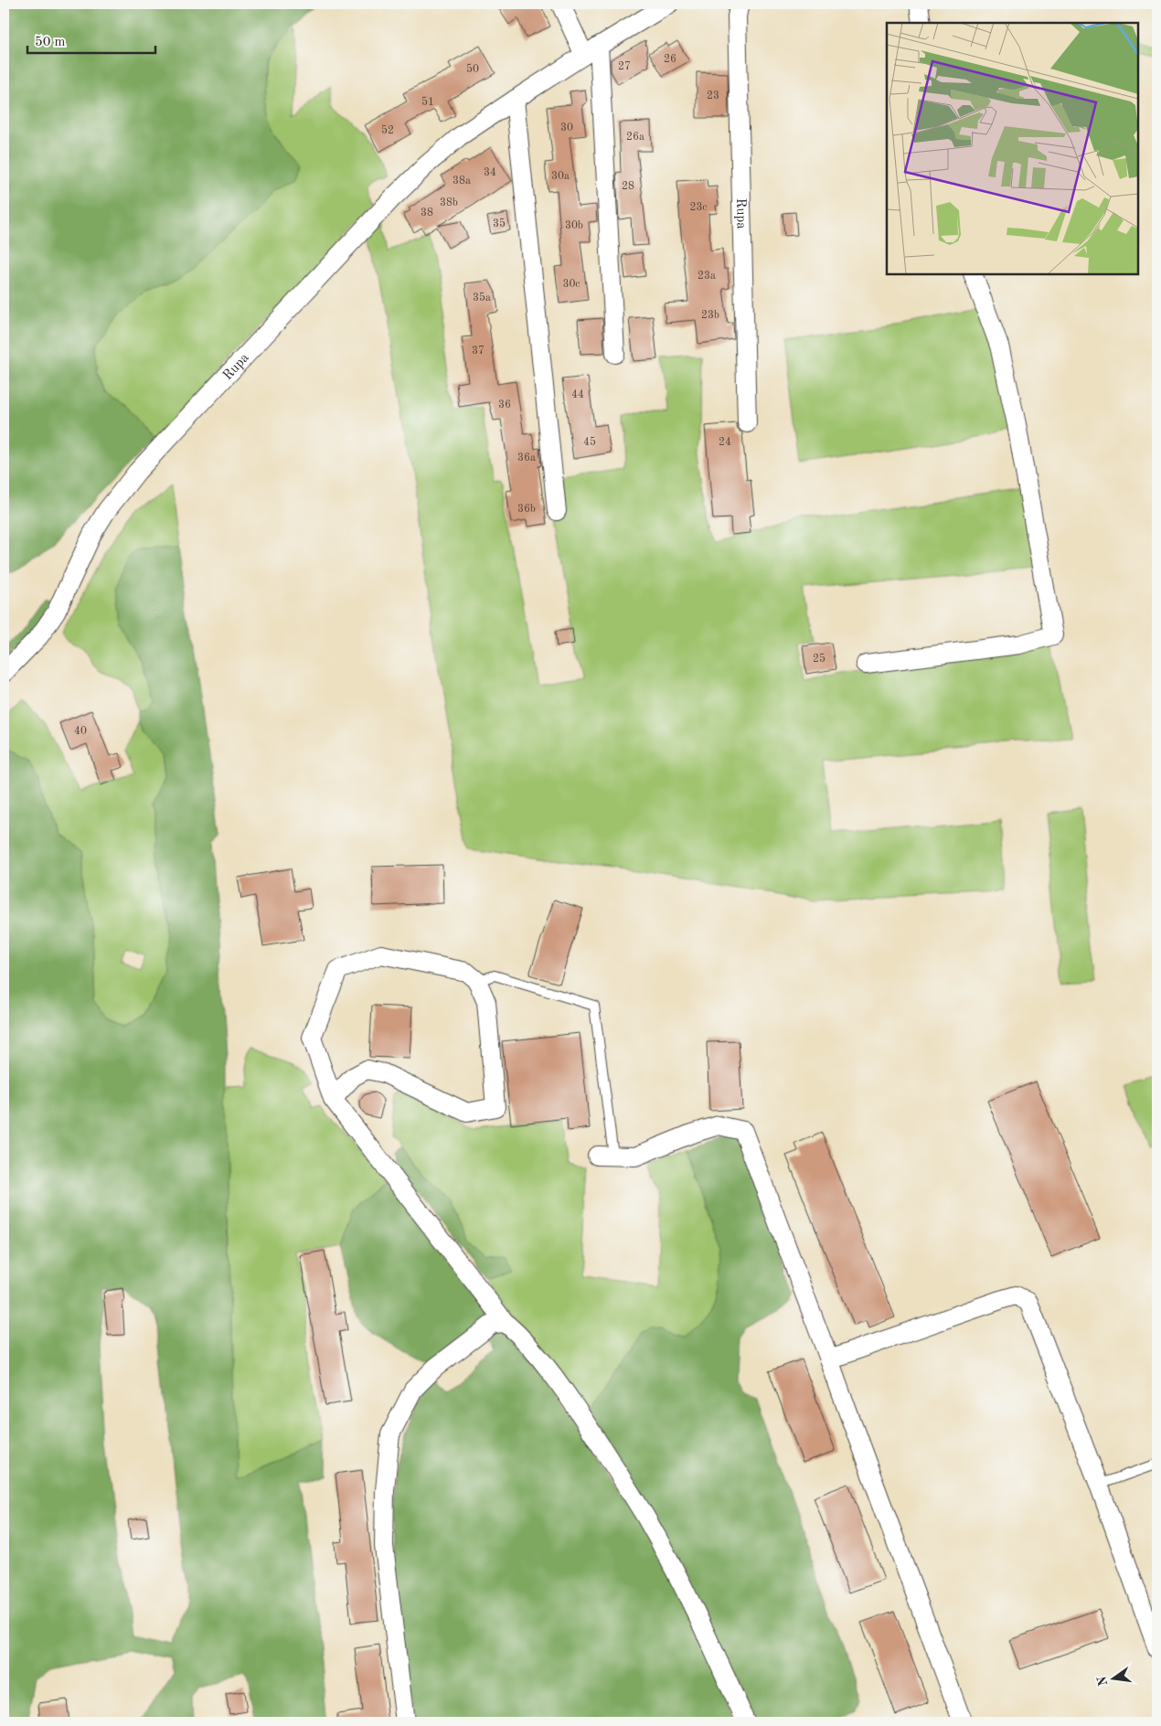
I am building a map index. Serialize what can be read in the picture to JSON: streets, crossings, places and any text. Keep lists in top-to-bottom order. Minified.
{"streets":{"street":["Rupa"]},"house_numbers":["26","27","50","23","51","30","52","26a","34","30a","38a","28","38b","23c","38","35","30b","23a","30c","35a","23b","37","44","36","45","24","36a","36b","25","40"],"scale_bar":"50 m","north":"left"}
